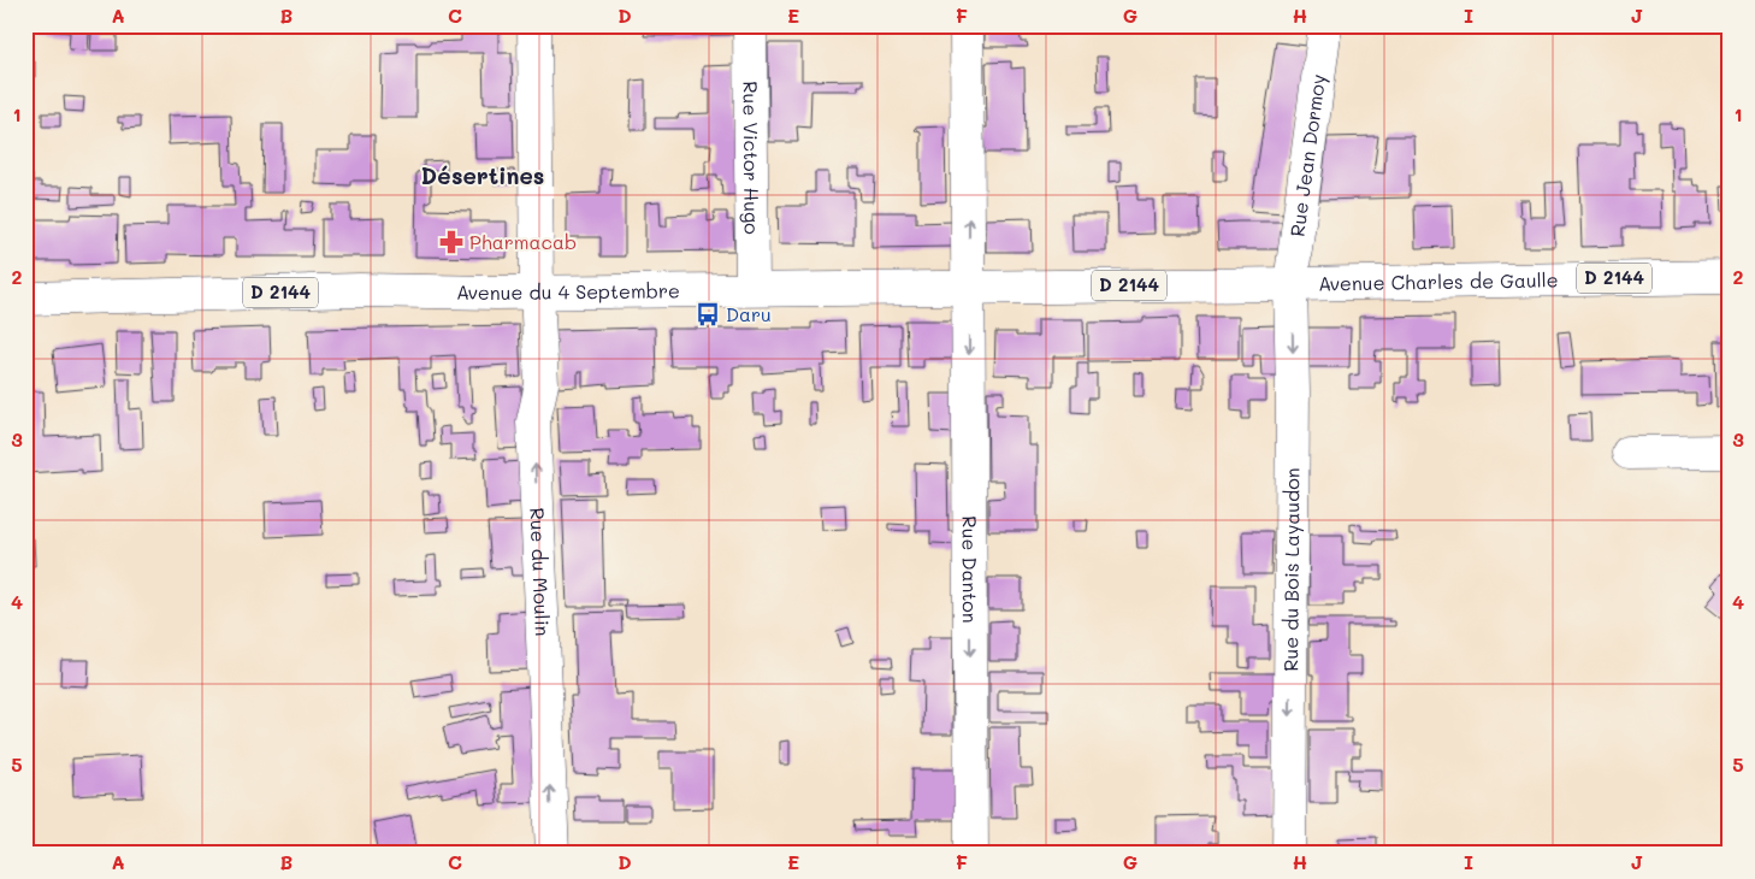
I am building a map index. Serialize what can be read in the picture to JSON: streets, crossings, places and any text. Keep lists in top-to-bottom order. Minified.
{"streets":{"street":["Rue Jean Dormoy","Rue Victor Hugo","D 2144","Avenue Charles de Gaulle","Avenue du 4 Septembre","Rue du Bois Layaudon","Rue Danton","Rue du Moulin"]},"crossings":[["Rue Jean Dormoy","Avenue Charles de Gaulle"],["Rue Jean Dormoy","Avenue du 4 Septembre"],["Rue Jean Dormoy","Rue du Bois Layaudon"],["Rue Victor Hugo","Avenue du 4 Septembre"],["Avenue Charles de Gaulle","Avenue du 4 Septembre"],["Avenue Charles de Gaulle","Rue du Bois Layaudon"],["Avenue du 4 Septembre","Rue du Bois Layaudon"],["Avenue du 4 Septembre","Rue Danton"],["Avenue du 4 Septembre","Rue du Moulin"]],"one_way":["Rue du Bois Layaudon","Rue du Moulin"],"districts":["Désertines"],"places":{"pharmacy":["Pharmacab"],"bus stop":["Daru"]},"grid":{"columns":["A","B","C","D","E","F","G","H","I","J"],"rows":["1","2","3","4","5"]}}
